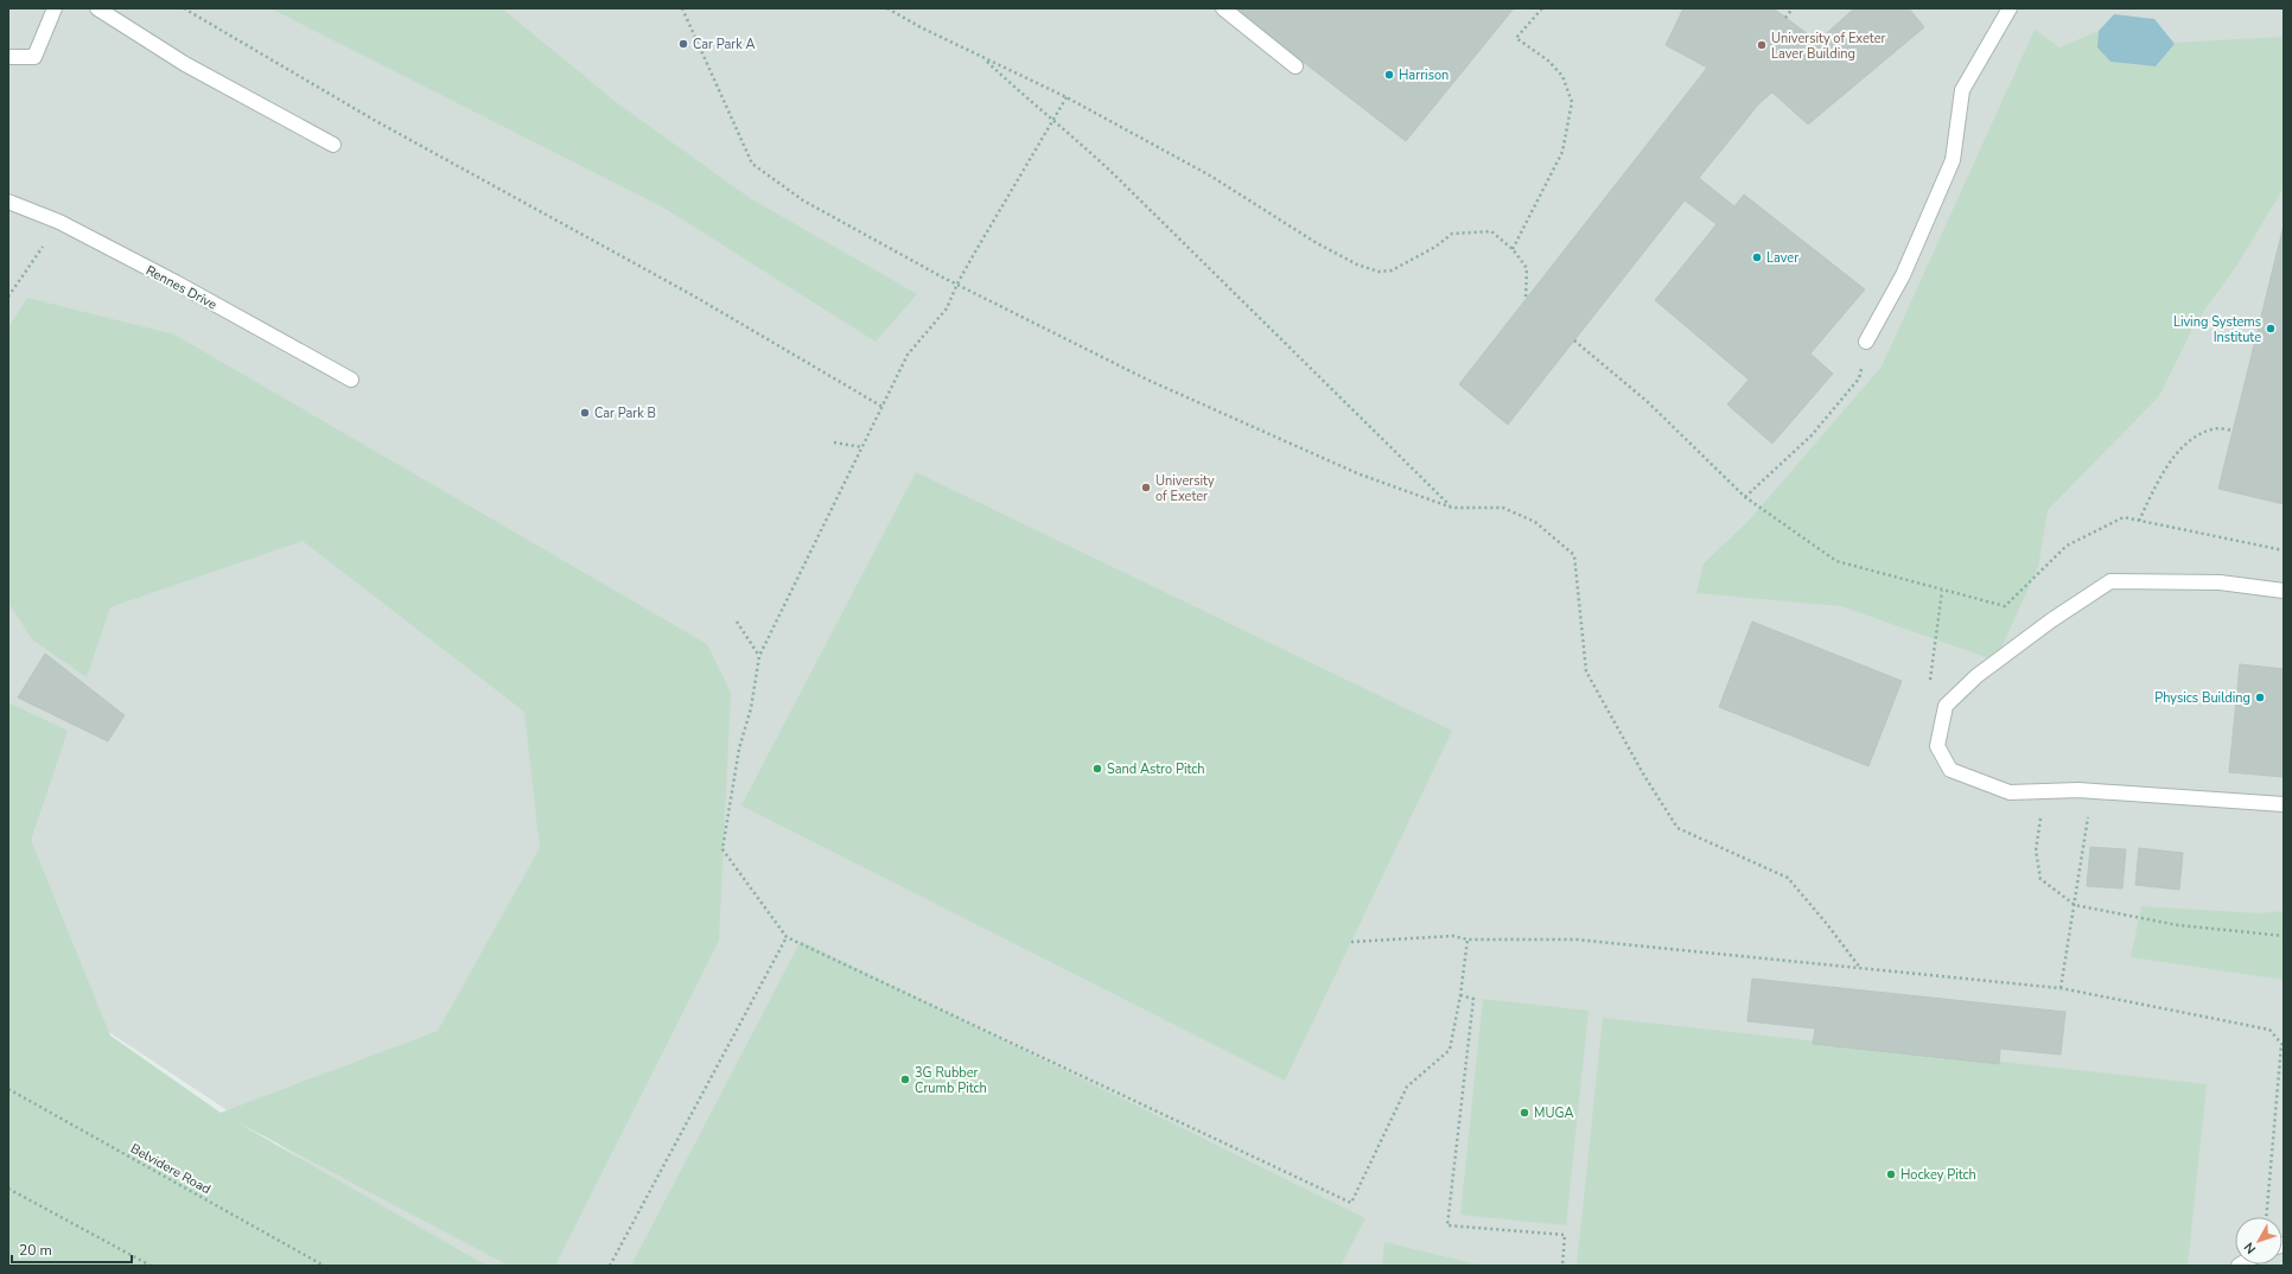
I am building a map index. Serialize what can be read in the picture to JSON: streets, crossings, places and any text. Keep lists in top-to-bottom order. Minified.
{"streets":{"street":["Rennes Drive"],"path":["Belvidere Road"]},"places":["Car Park A","University of Exeter Laver Building","Harrison","Laver","Living Systems Institute","Car Park B","University of Exeter","Physics Building","Sand Astro Pitch","3G Rubber Crumb Pitch","MUGA","Hockey Pitch"],"scale_bar":"20 m","north":"bottom left"}
